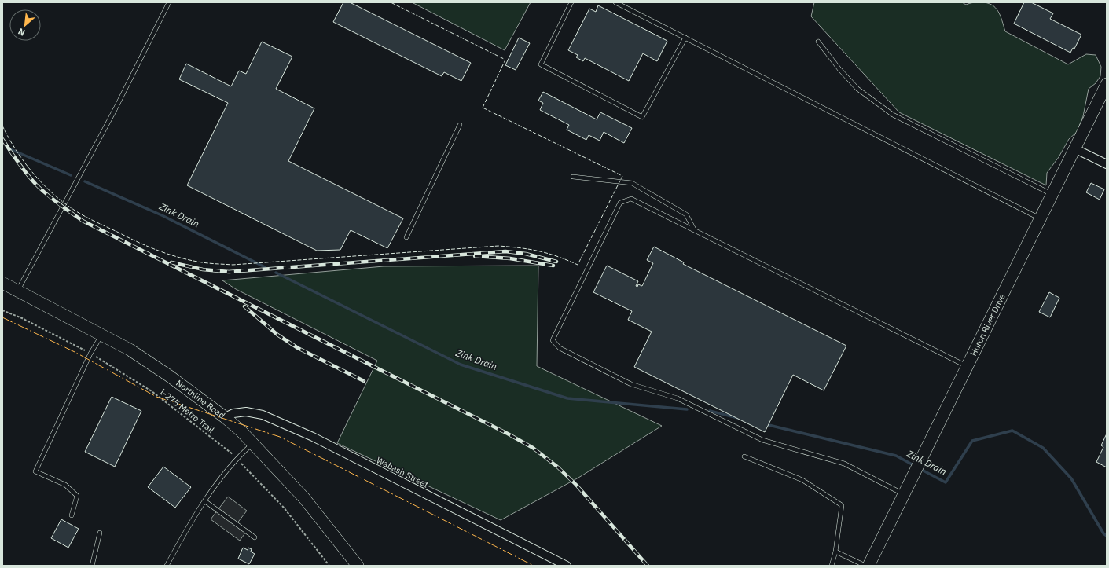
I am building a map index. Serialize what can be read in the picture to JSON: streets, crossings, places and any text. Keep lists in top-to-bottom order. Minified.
{"streets":{"street":["Huron River Drive","Northline Road","Wabash Street"],"path":["I-275 Metro Trail"]},"crossings":[["Northline Road","Wabash Street"]],"water":["Zink Drain"],"north":"bottom left"}
